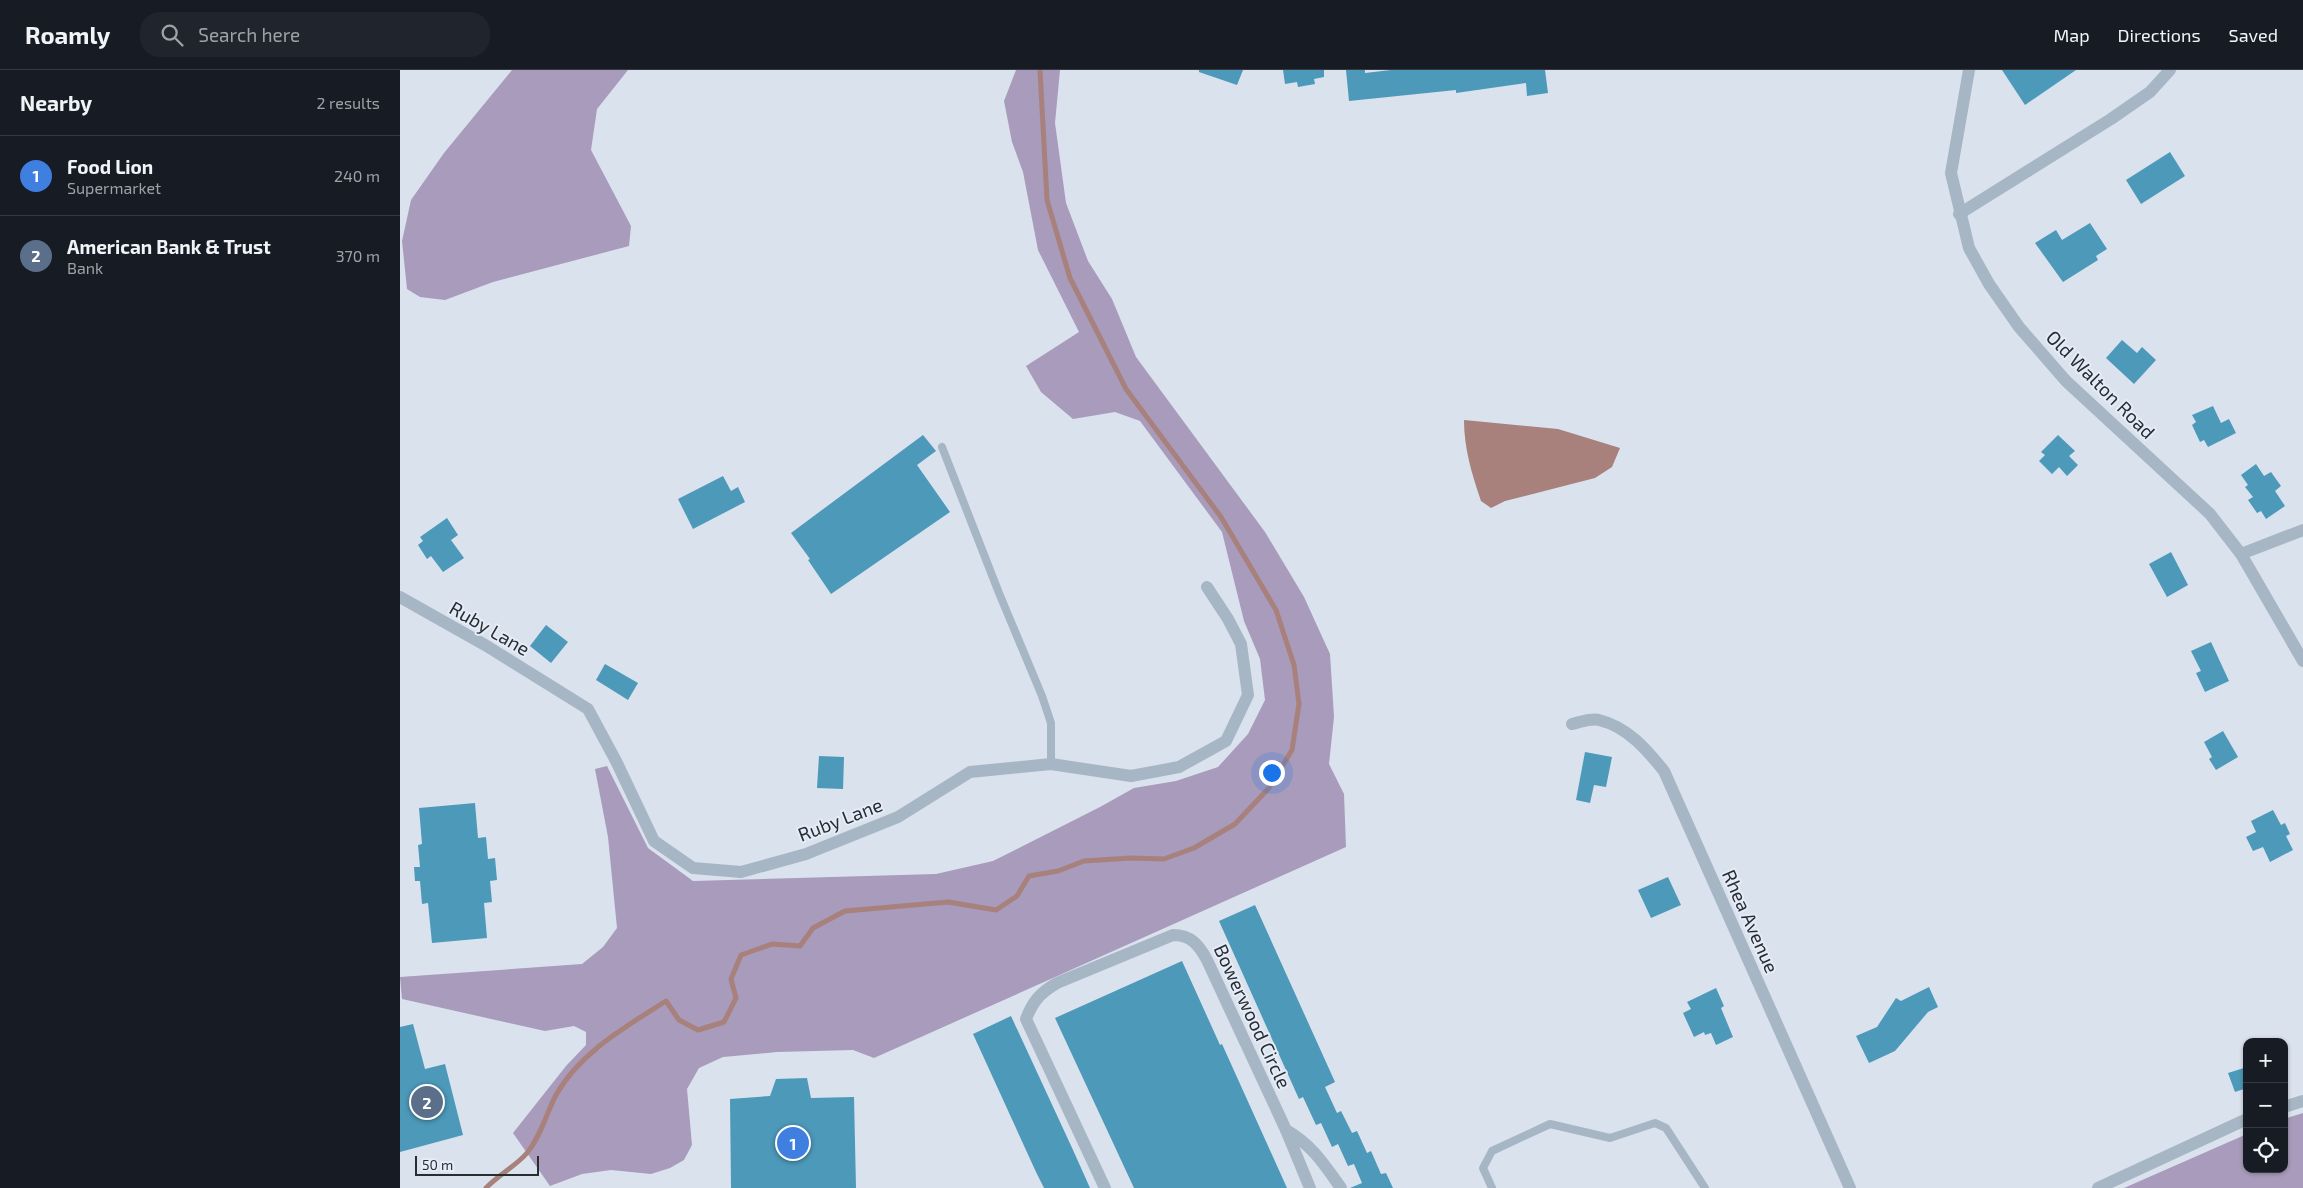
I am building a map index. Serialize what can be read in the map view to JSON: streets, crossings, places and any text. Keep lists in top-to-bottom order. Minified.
{"streets":{"street":["Old Walton Road","Ruby Lane","Rhea Avenue","Bowerwood Circle"]},"scale_bar":"50 m","page":{"header":"Roamly","search":"Search here","nav":["Map","Directions","Saved"],"heading":["Nearby","2 results"],"list":[{"mark":"1","name":"Food Lion","note":"Supermarket","value":"240 m"},{"mark":"2","name":"American Bank & Trust","note":"Bank","value":"370 m"}],"map_buttons":["+","−"],"pins":["2","1"],"scale":"50 m"}}
